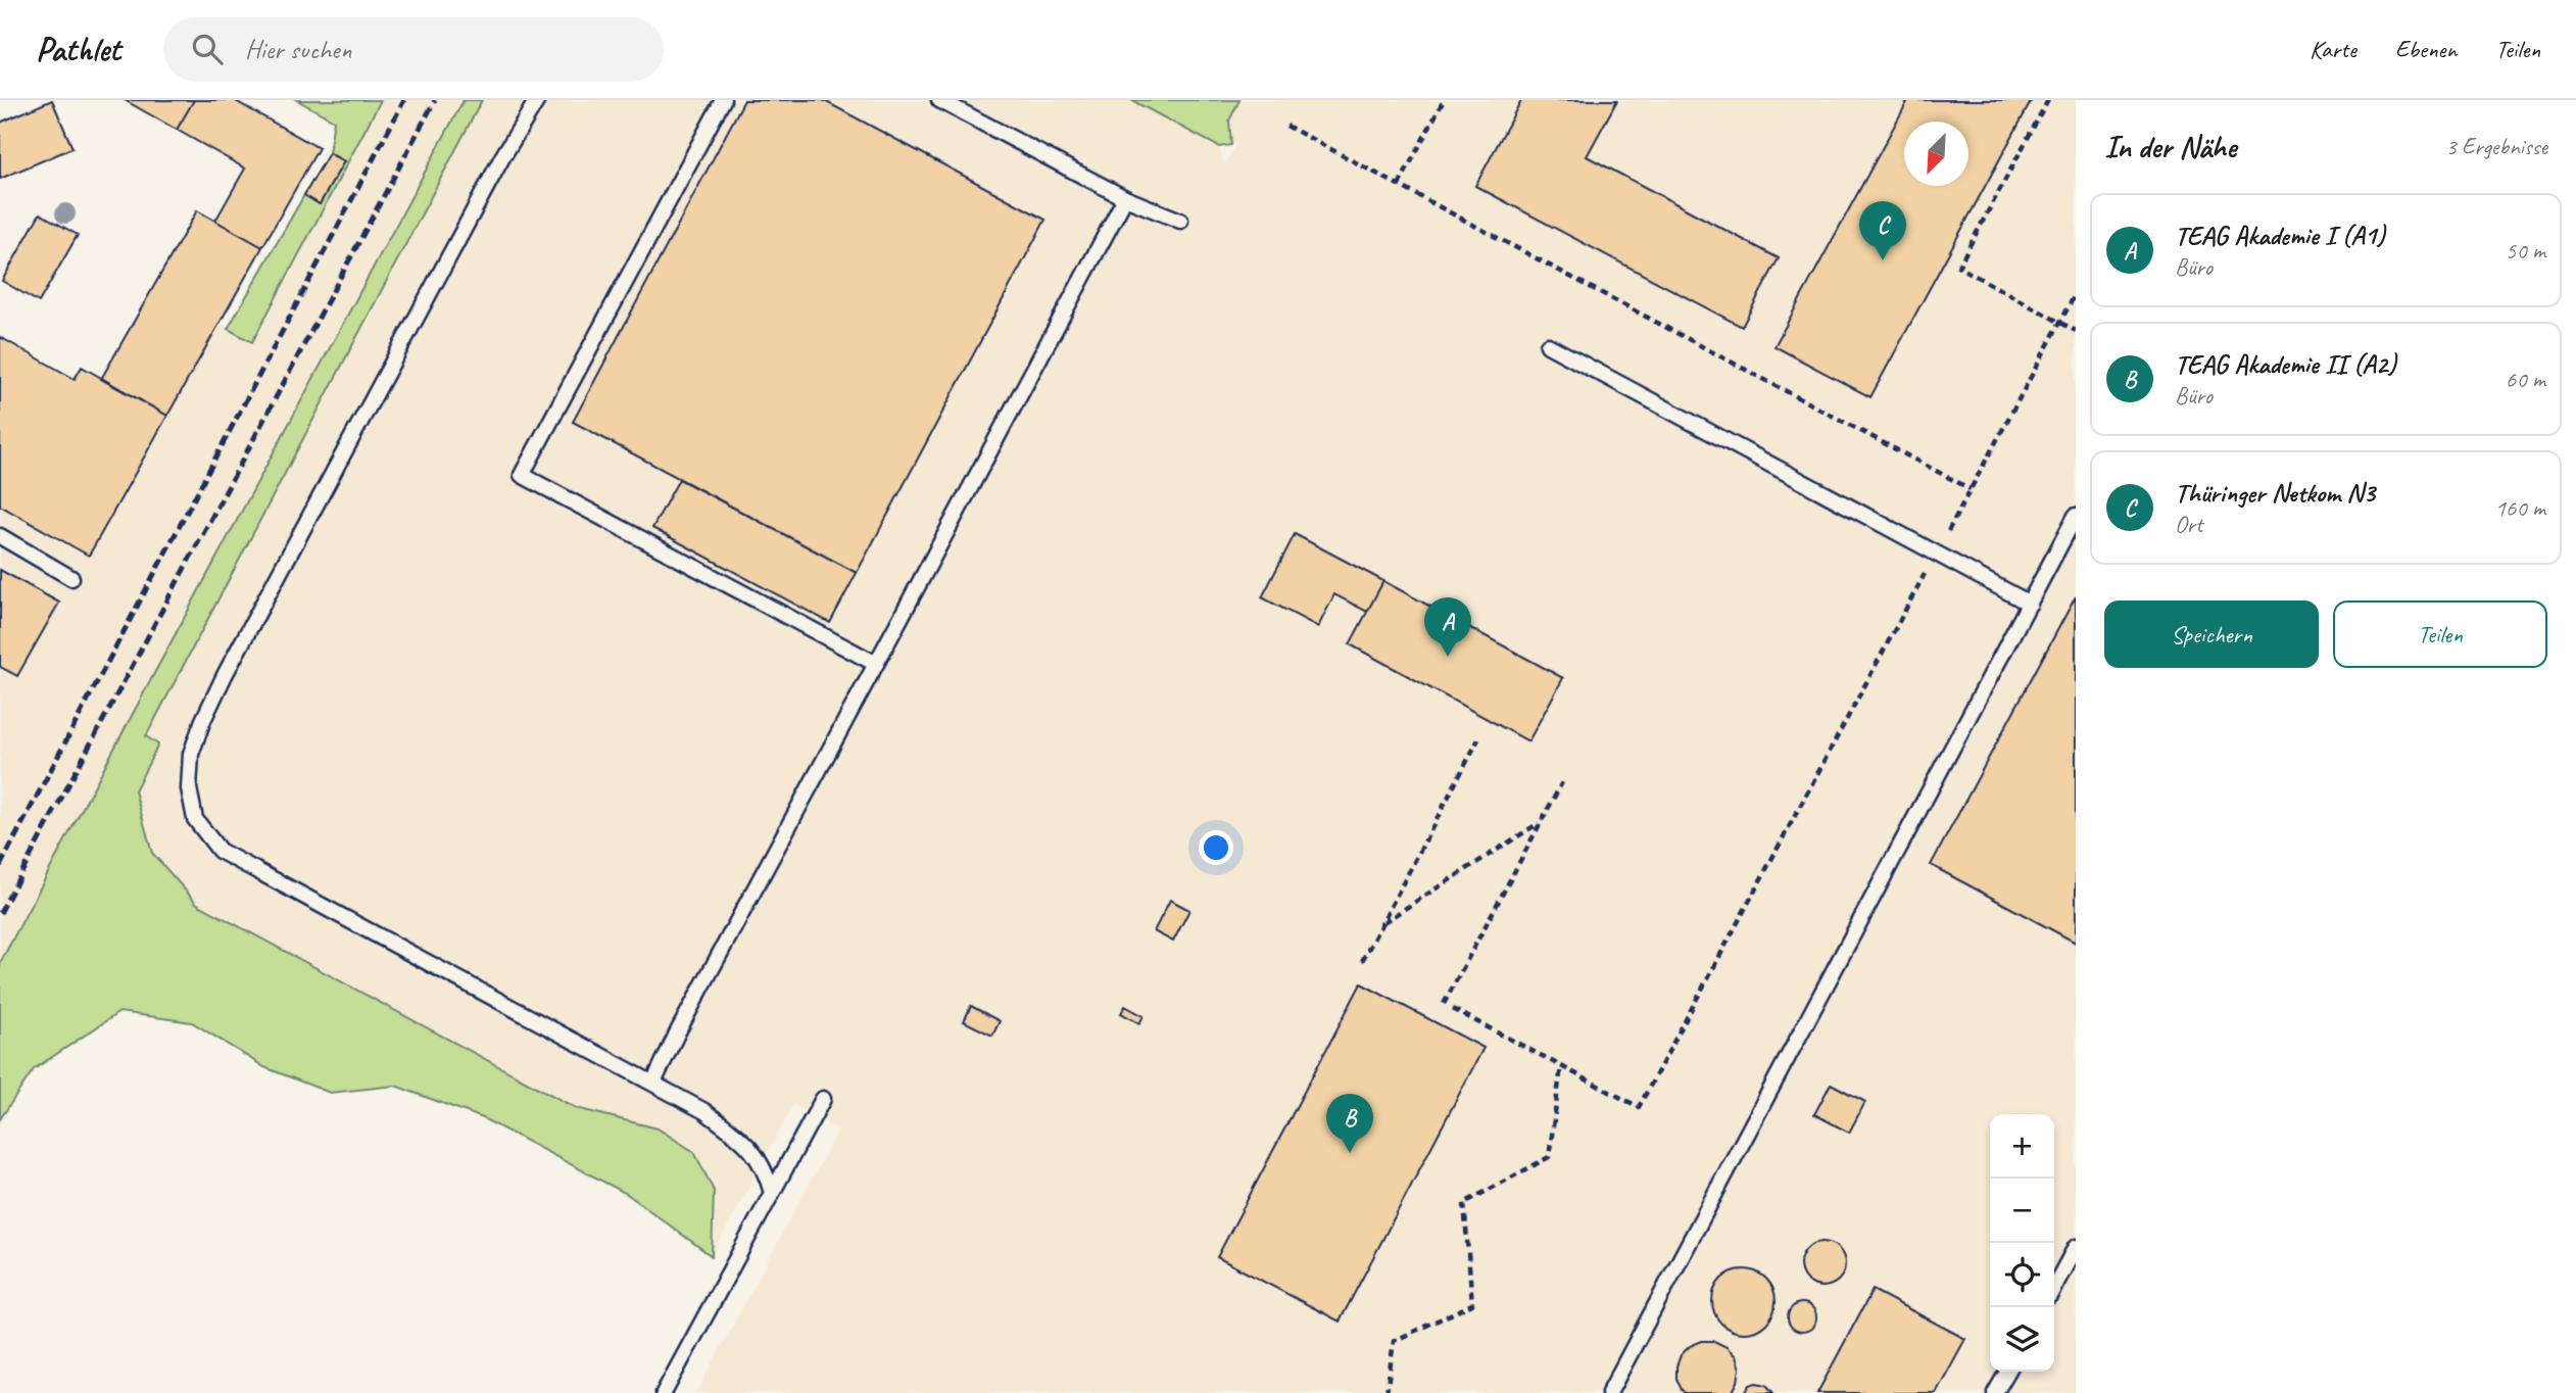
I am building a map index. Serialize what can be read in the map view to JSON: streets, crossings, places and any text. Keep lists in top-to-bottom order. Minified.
{"north":"bottom left","page":{"header":"Pathlet","search":"Hier suchen","nav":["Karte","Ebenen","Teilen"],"heading":["In der Nähe","3 Ergebnisse"],"list":[{"mark":"A","name":"TEAG Akademie I (A1)","note":"Büro","value":"50 m"},{"mark":"B","name":"TEAG Akademie II (A2)","note":"Büro","value":"60 m"},{"mark":"C","name":"Thüringer Netkom N3","note":"Ort","value":"160 m"}],"pins":["C","A","B"],"buttons":["Speichern","Teilen"],"map_buttons":["+","−"]}}
